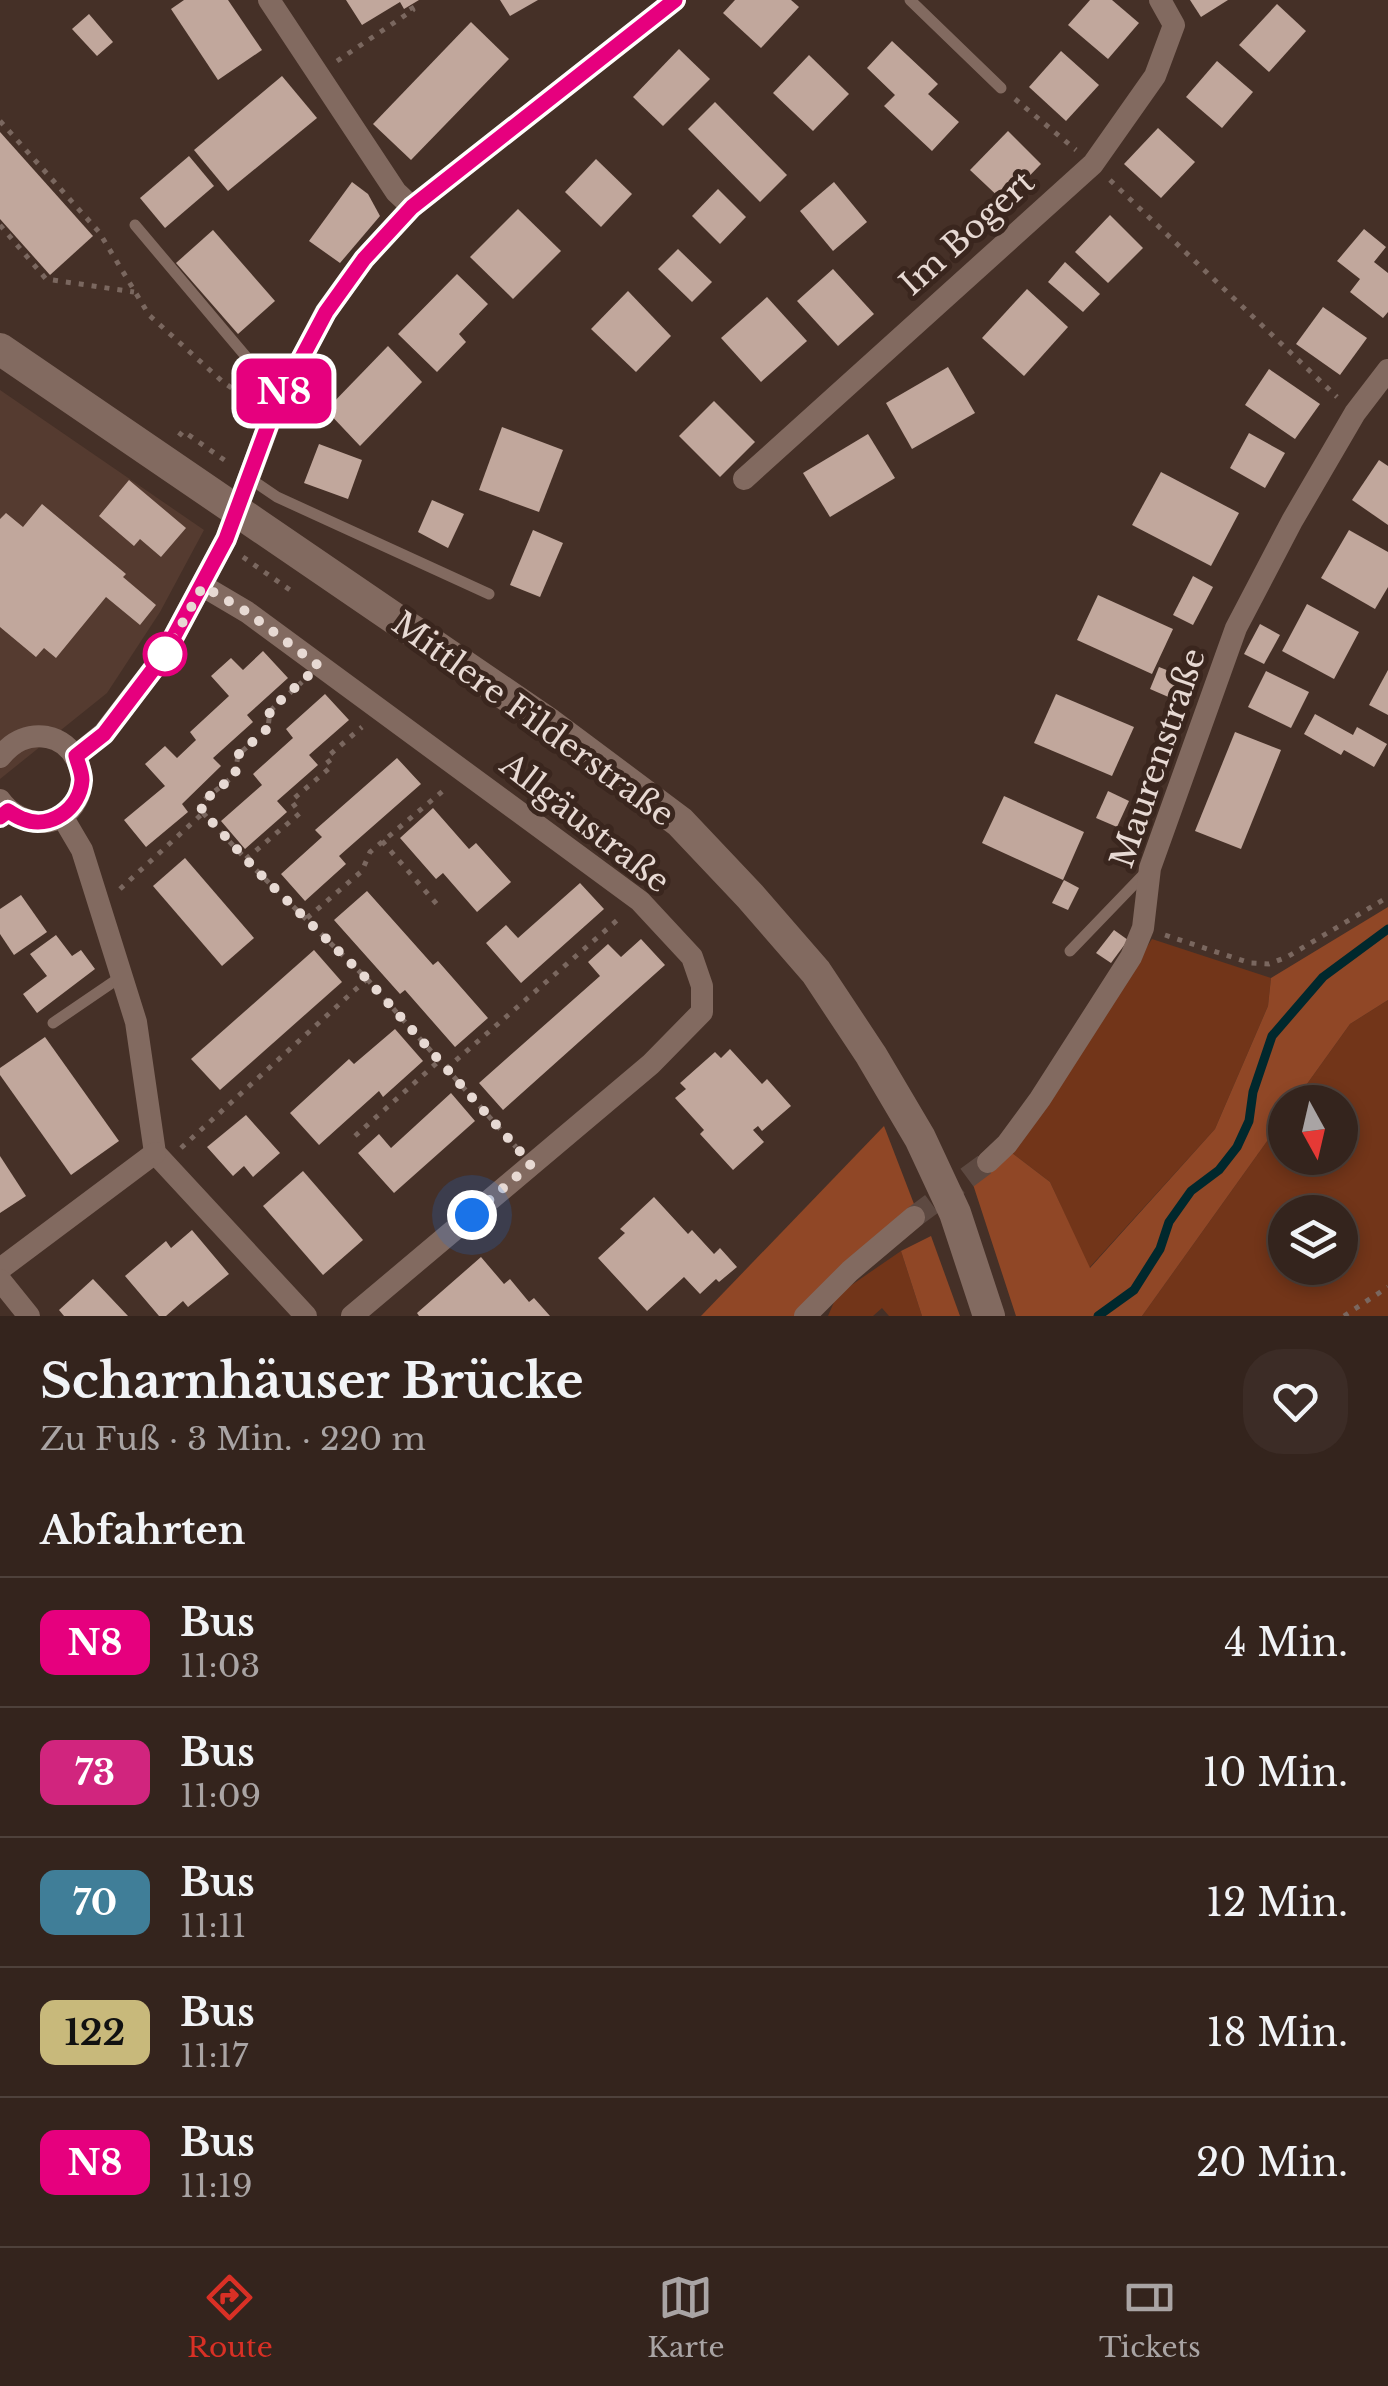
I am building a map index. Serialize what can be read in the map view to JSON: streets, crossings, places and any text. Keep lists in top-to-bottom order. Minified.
{"streets":{"main road":["Mittlere Filderstraße"],"street":["Im Bogert","Maurenstraße","Allgäustraße"]},"lines":["bus line N8"],"north":"bottom","page":{"on_map":"N8","heading":[["Scharnhäuser Brücke","Zu Fuß · 3 Min. · 220 m"],"Abfahrten"],"list":[{"mark":"N8","name":"Bus","note":"11:03","value":"4 Min."},{"mark":"73","name":"Bus","note":"11:09","value":"10 Min."},{"mark":"70","name":"Bus","note":"11:11","value":"12 Min."},{"mark":"122","name":"Bus","note":"11:17","value":"18 Min."},{"mark":"N8","name":"Bus","note":"11:19","value":"20 Min."}],"tabs":["Route","Karte","Tickets"]}}
